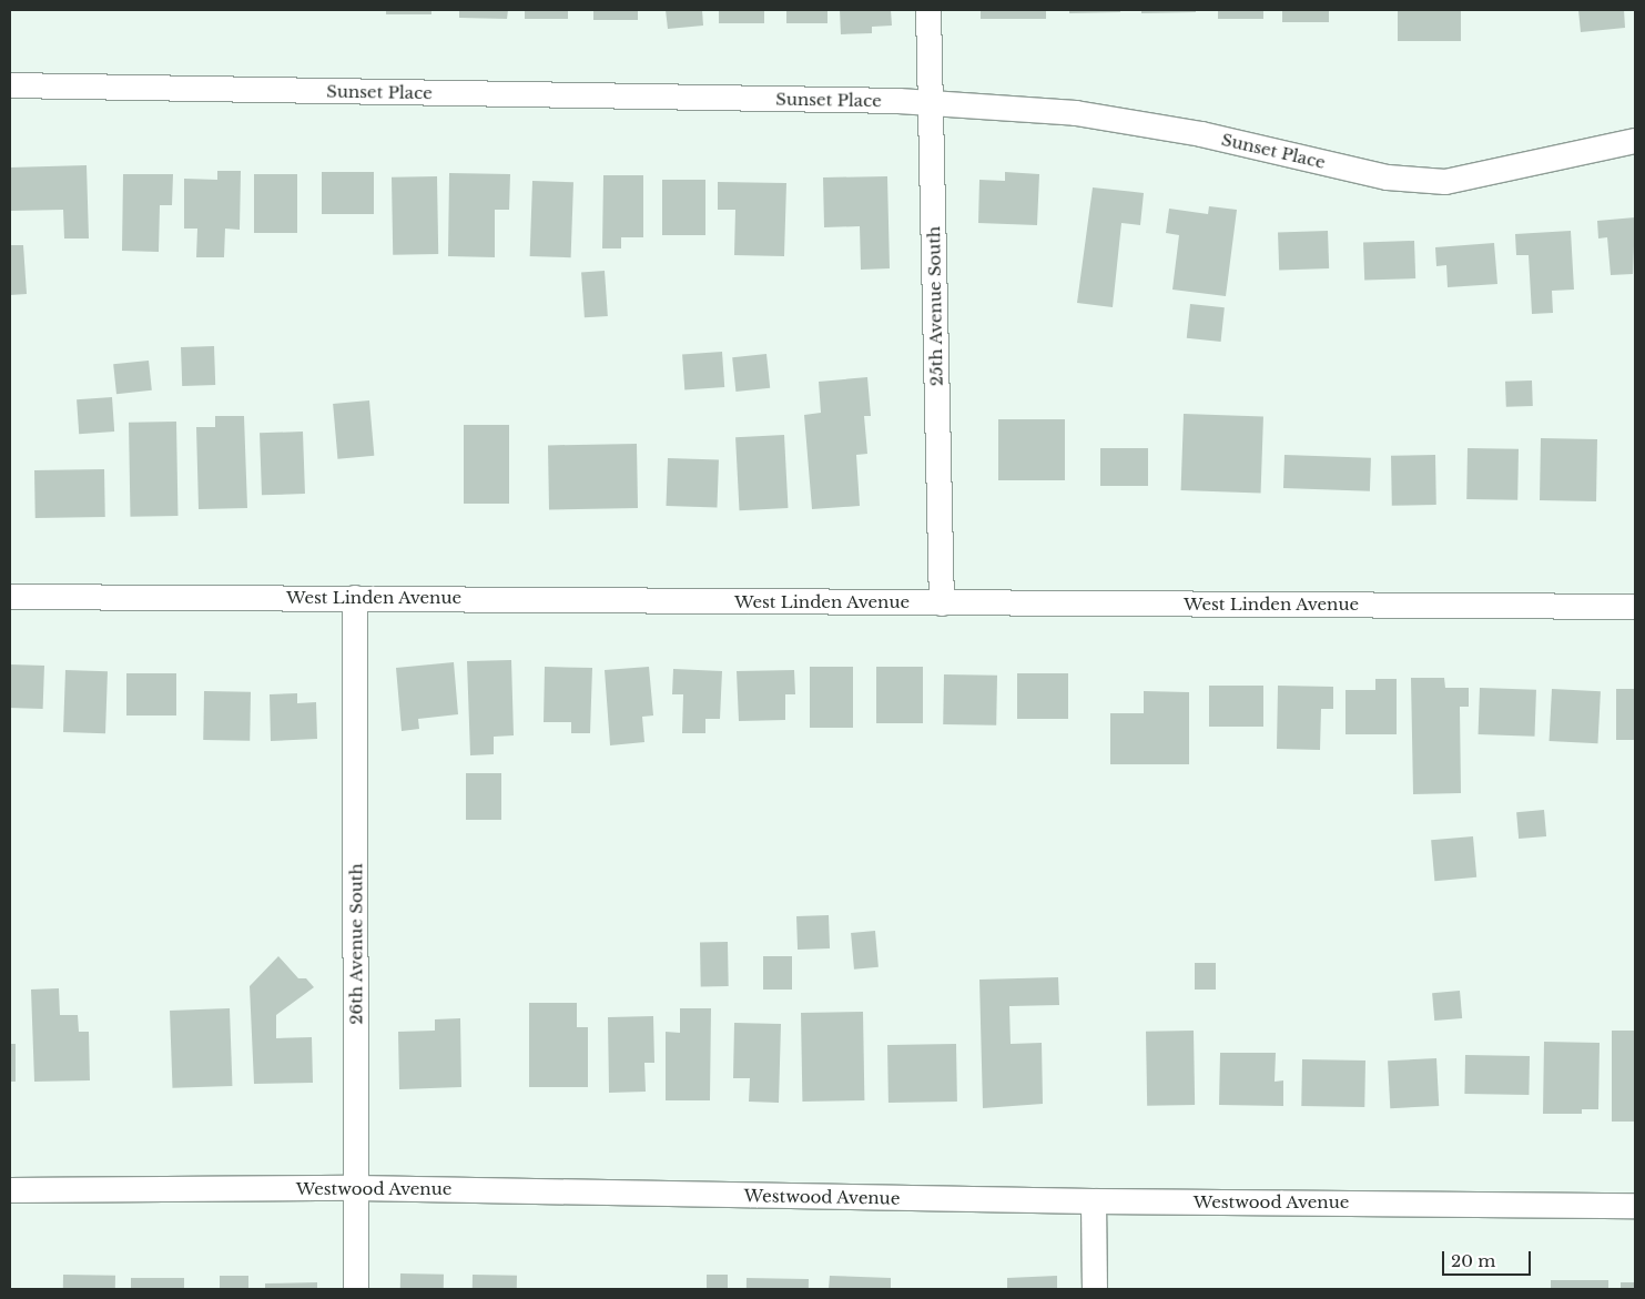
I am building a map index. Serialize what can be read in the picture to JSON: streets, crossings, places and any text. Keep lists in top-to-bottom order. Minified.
{"streets":{"street":["Sunset Place","25th Avenue South","West Linden Avenue","26th Avenue South","Westwood Avenue"]},"crossings":[["Sunset Place","25th Avenue South"],["25th Avenue South","West Linden Avenue"],["West Linden Avenue","26th Avenue South"],["26th Avenue South","Westwood Avenue"]],"scale_bar":"20 m"}
